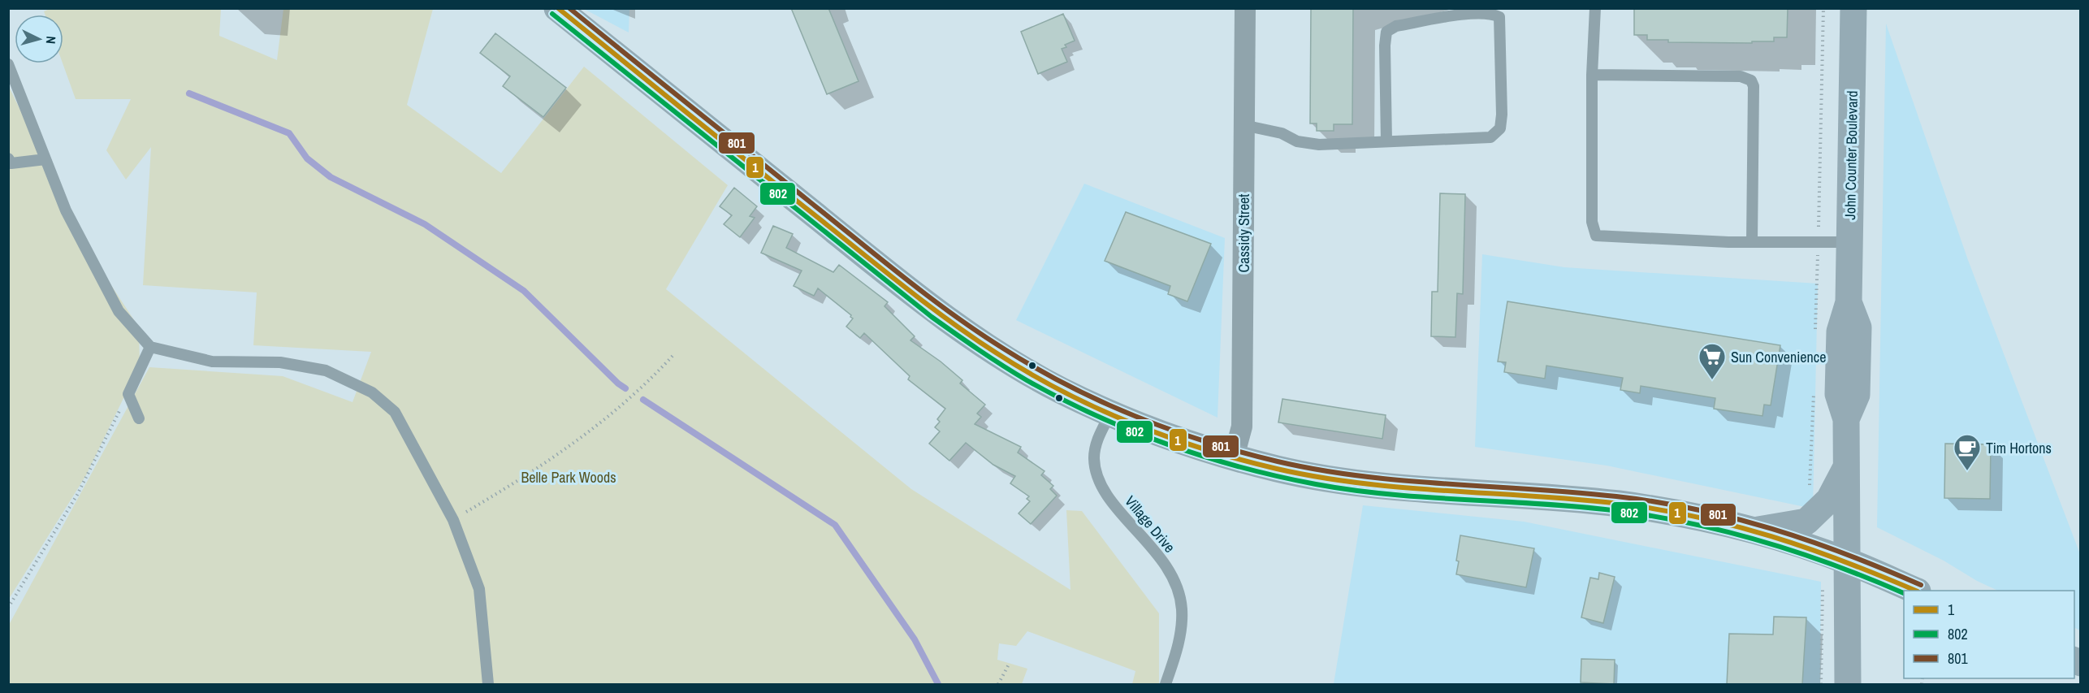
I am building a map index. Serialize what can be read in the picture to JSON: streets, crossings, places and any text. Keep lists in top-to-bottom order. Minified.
{"streets":{"main road":["John Counter Boulevard"],"street":["Cassidy Street"],"lane":["Village Drive"]},"parks":["Belle Park Woods"],"places":{"supermarket":["Sun Convenience"],"cafe":["Tim Hortons"]},"lines":["transit line 1","transit line 801","transit line 802"],"legend":["1","802","801"],"north":"right"}
